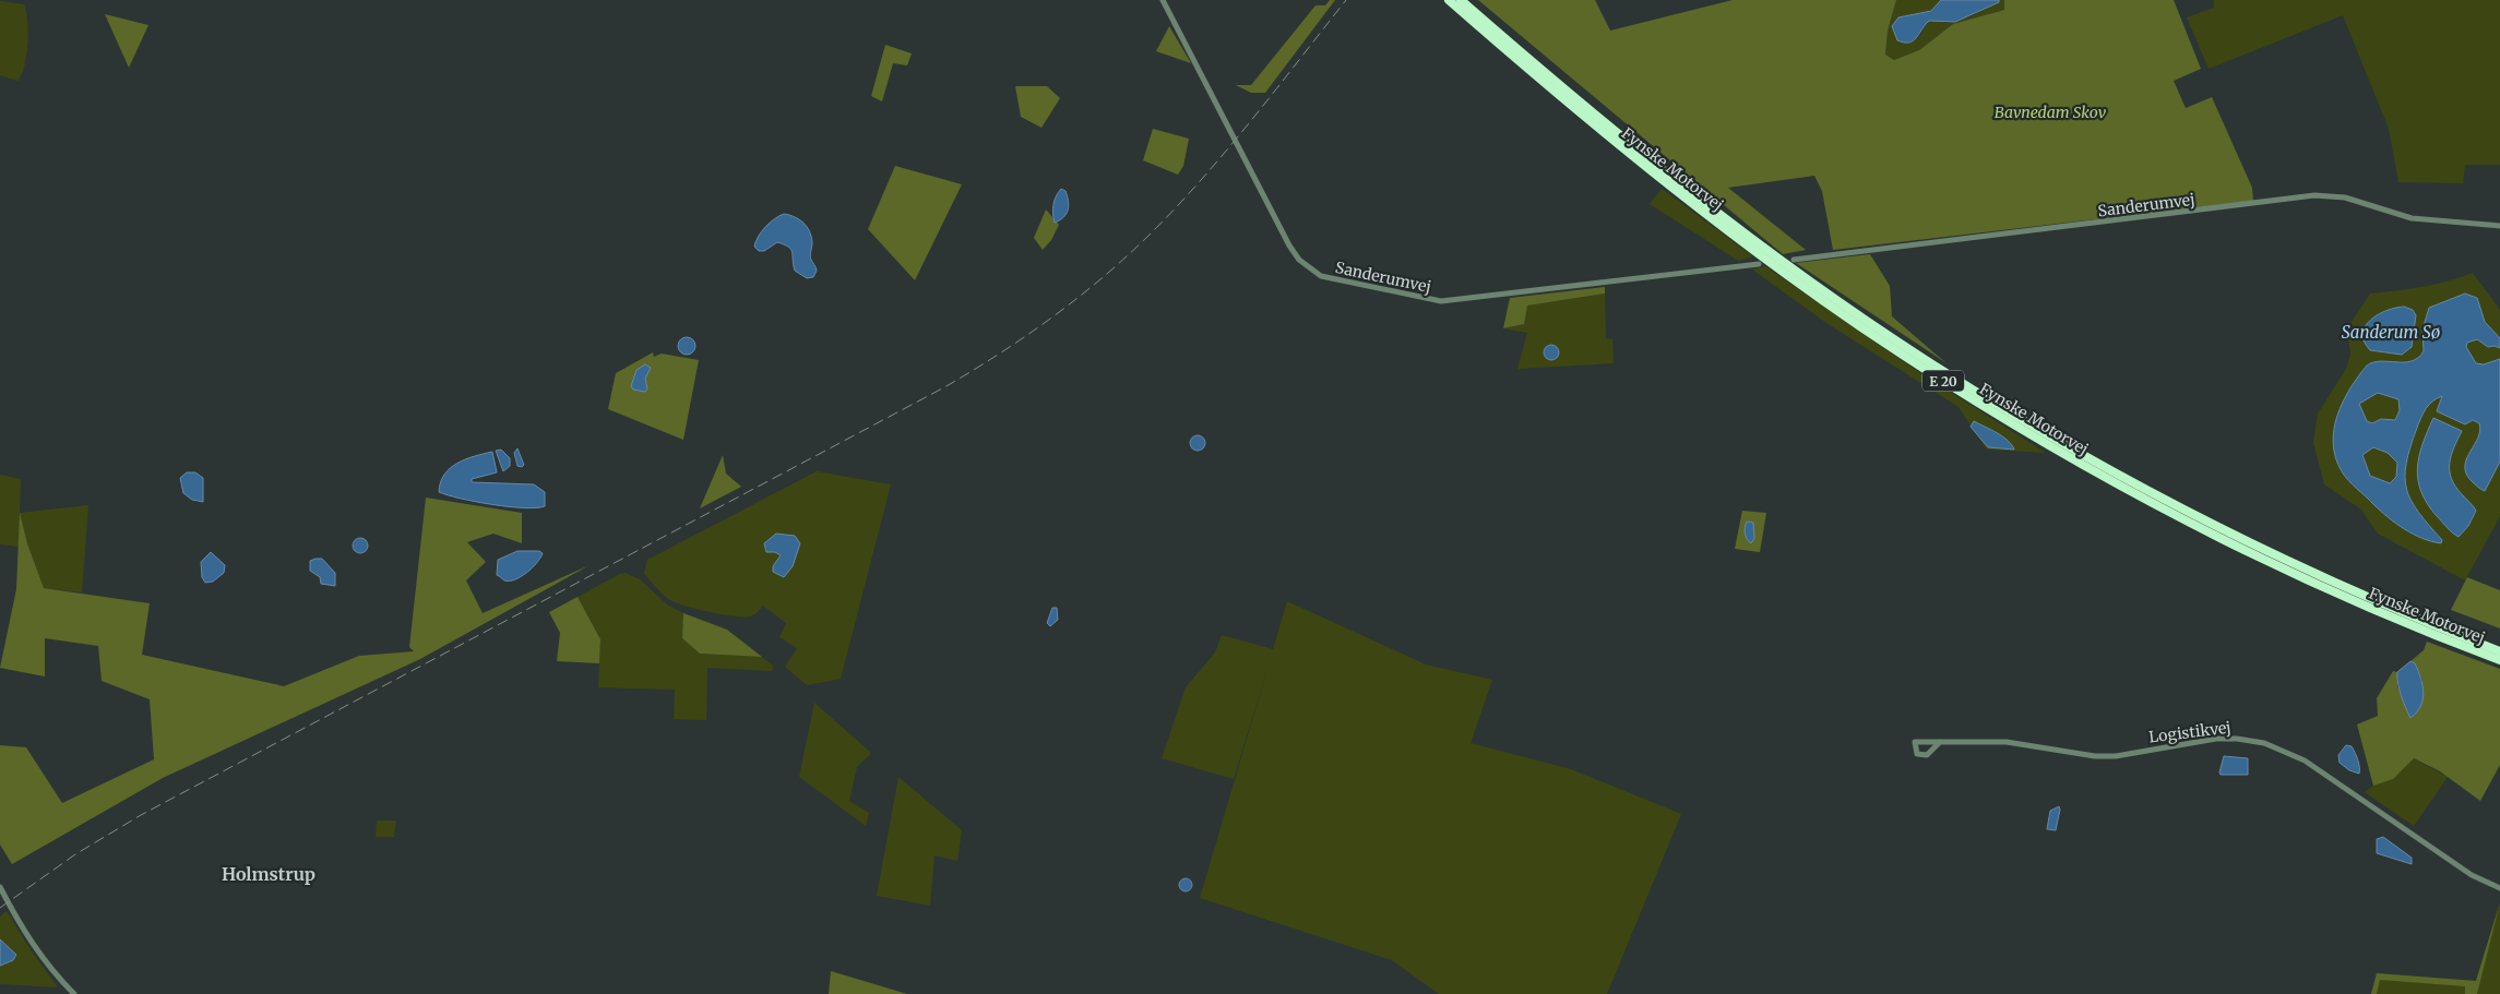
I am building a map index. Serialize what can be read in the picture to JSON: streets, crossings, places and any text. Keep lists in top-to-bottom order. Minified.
{"streets":{"highway":["Fynske Motorvej","E 20"],"street":["Sanderumvej","Logistikvej"]},"districts":["Holmstrup"],"water":["Sanderum Sø"],"parks":["Bavnedam Skov"]}
